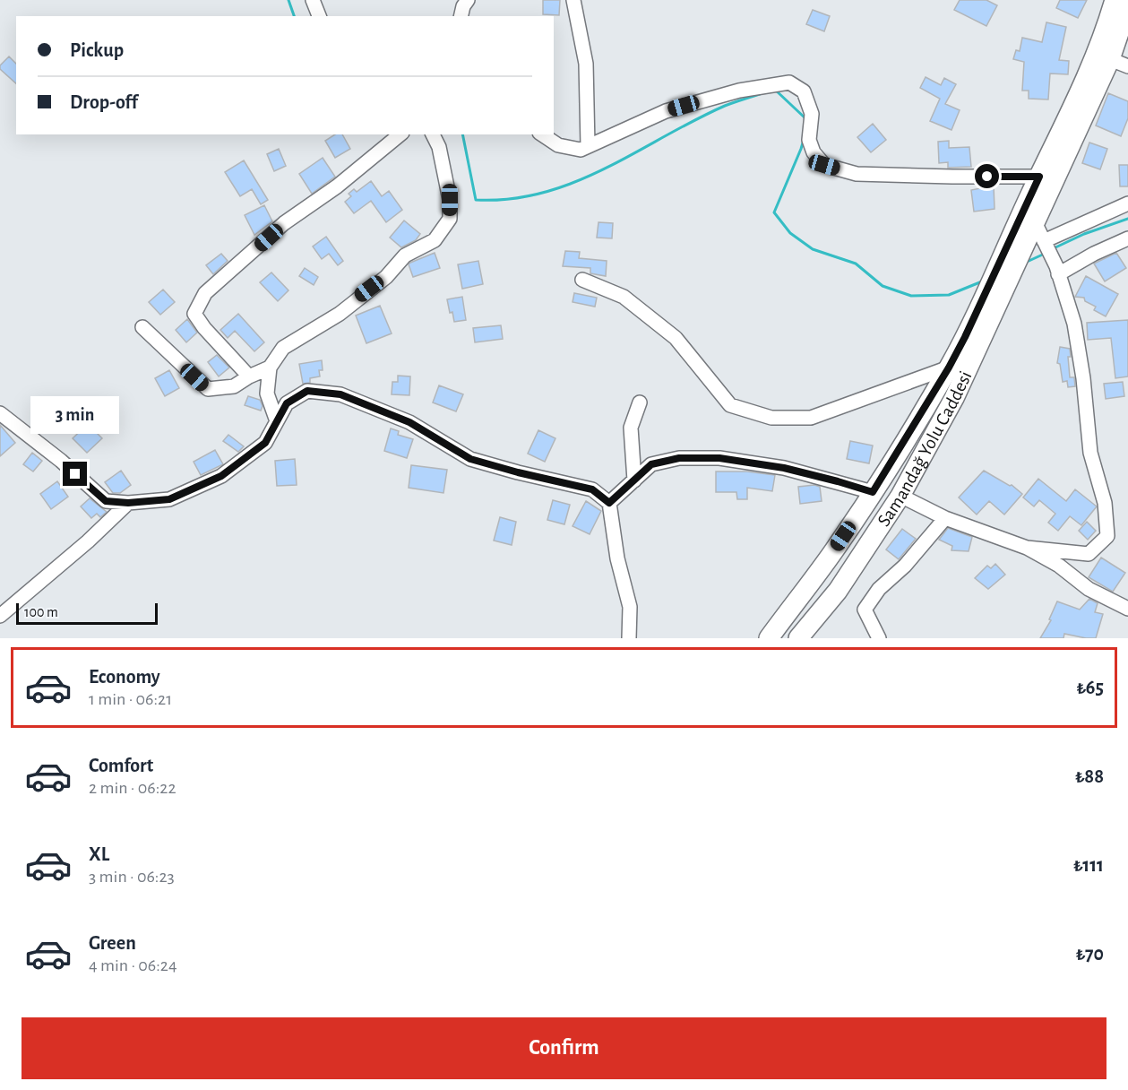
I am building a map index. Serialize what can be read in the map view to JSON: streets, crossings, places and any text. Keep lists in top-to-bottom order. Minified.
{"streets":{"highway":["Samandağ Yolu Caddesi"]},"scale_bar":"100 m","page":{"banner":["Pickup","Drop-off"],"bubble":"3 min","scale":"100 m","list":[{"name":"Economy","note":"1 min · 06:21","value":"₺65"},{"name":"Comfort","note":"2 min · 06:22","value":"₺88"},{"name":"XL","note":"3 min · 06:23","value":"₺111"},{"name":"Green","note":"4 min · 06:24","value":"₺70"}],"buttons":"Confirm"}}
